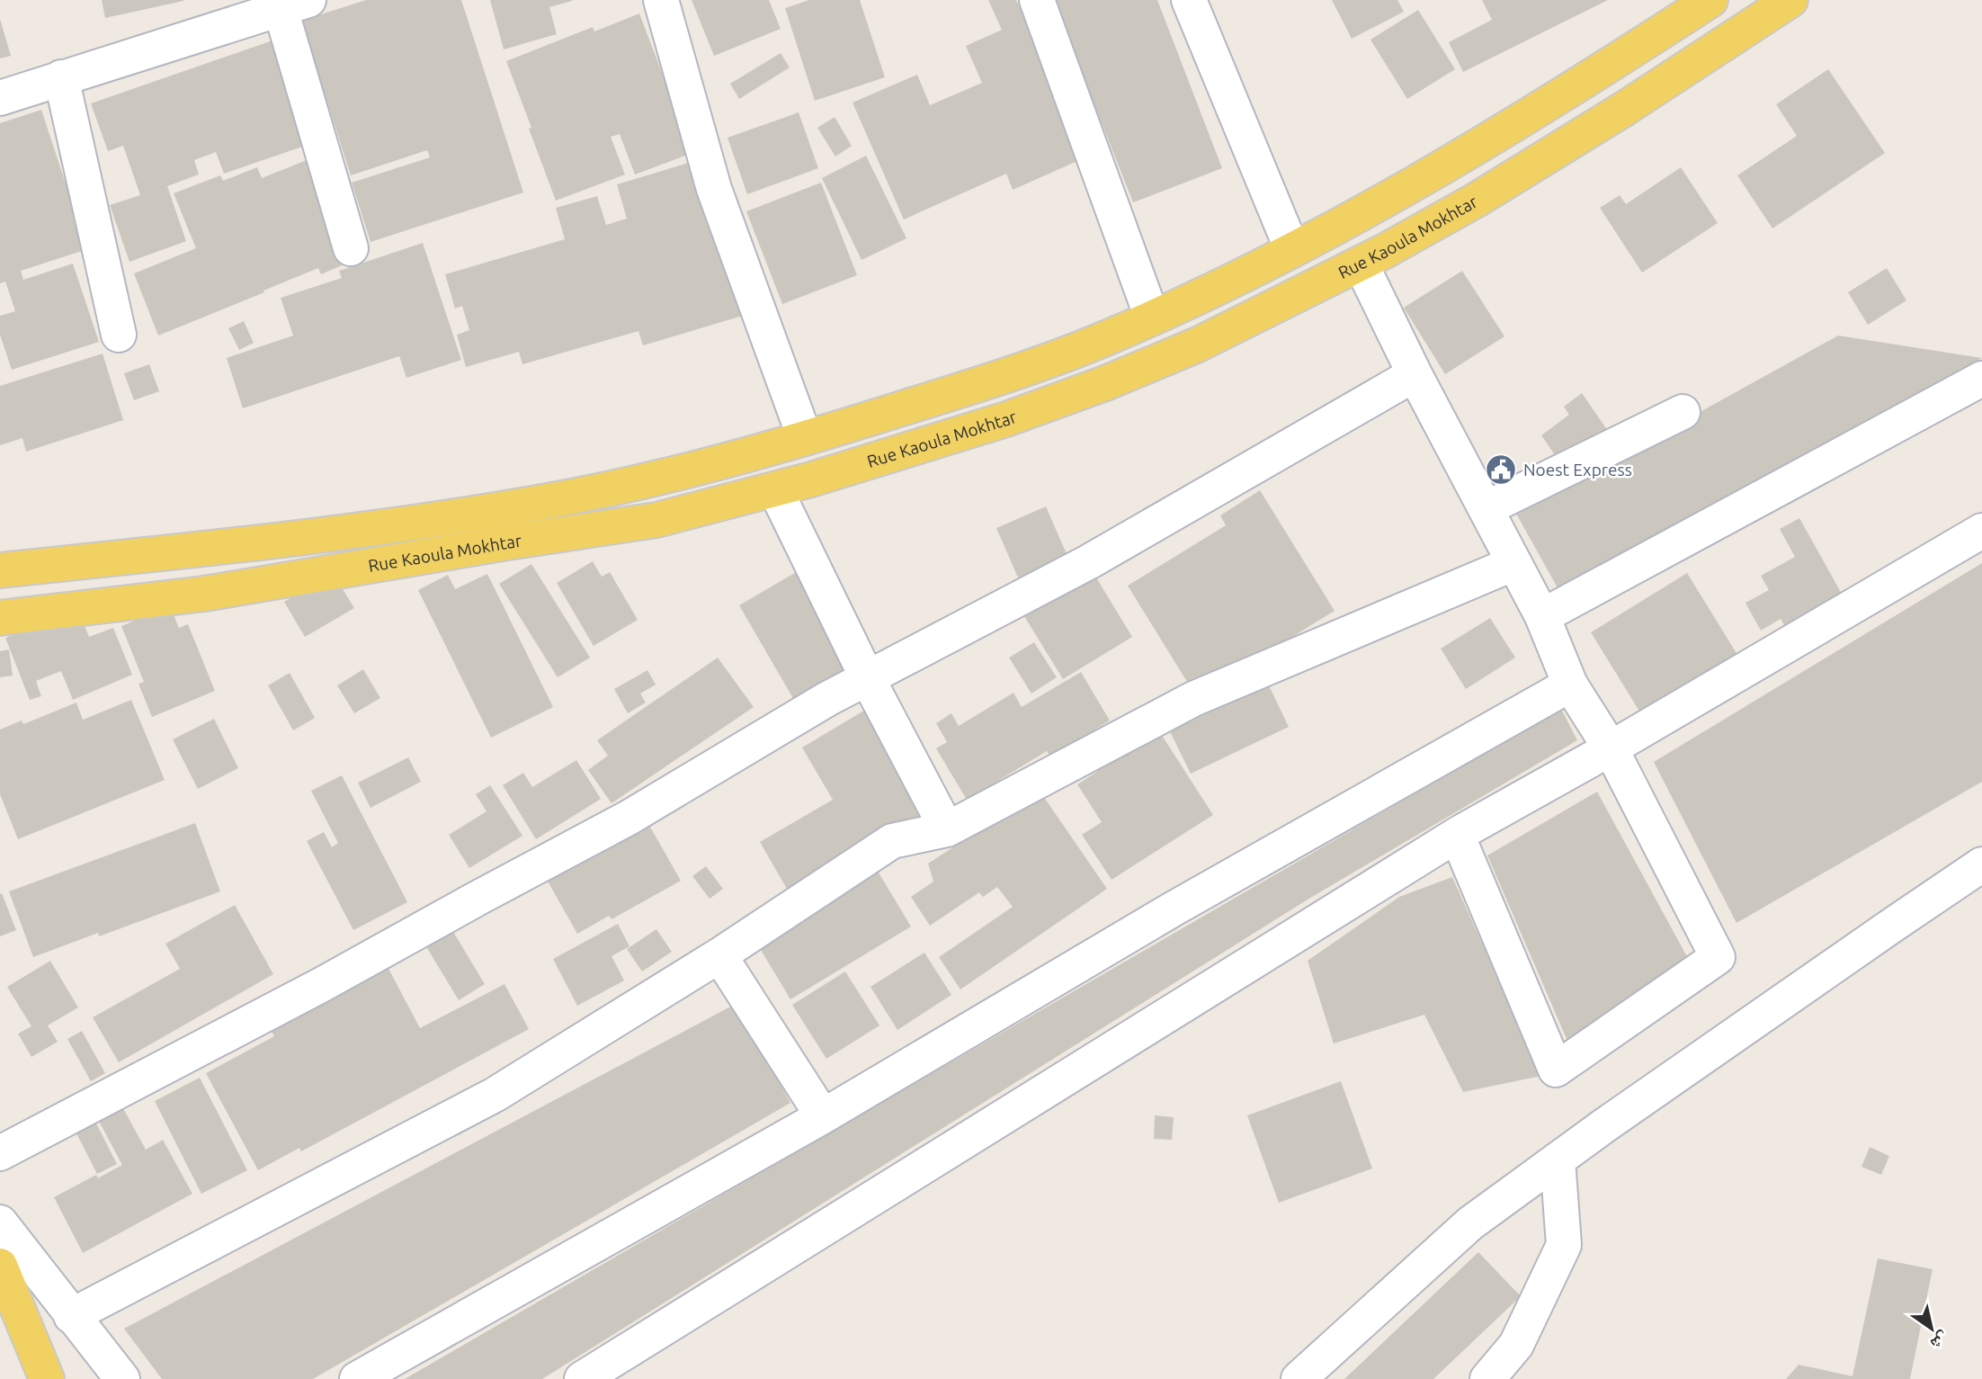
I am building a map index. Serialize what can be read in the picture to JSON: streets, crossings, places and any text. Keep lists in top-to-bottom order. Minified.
{"streets":{"main road":["Rue Kaoula Mokhtar"]},"places":{"public building":["Noest Express"]},"north":"bottom right"}
